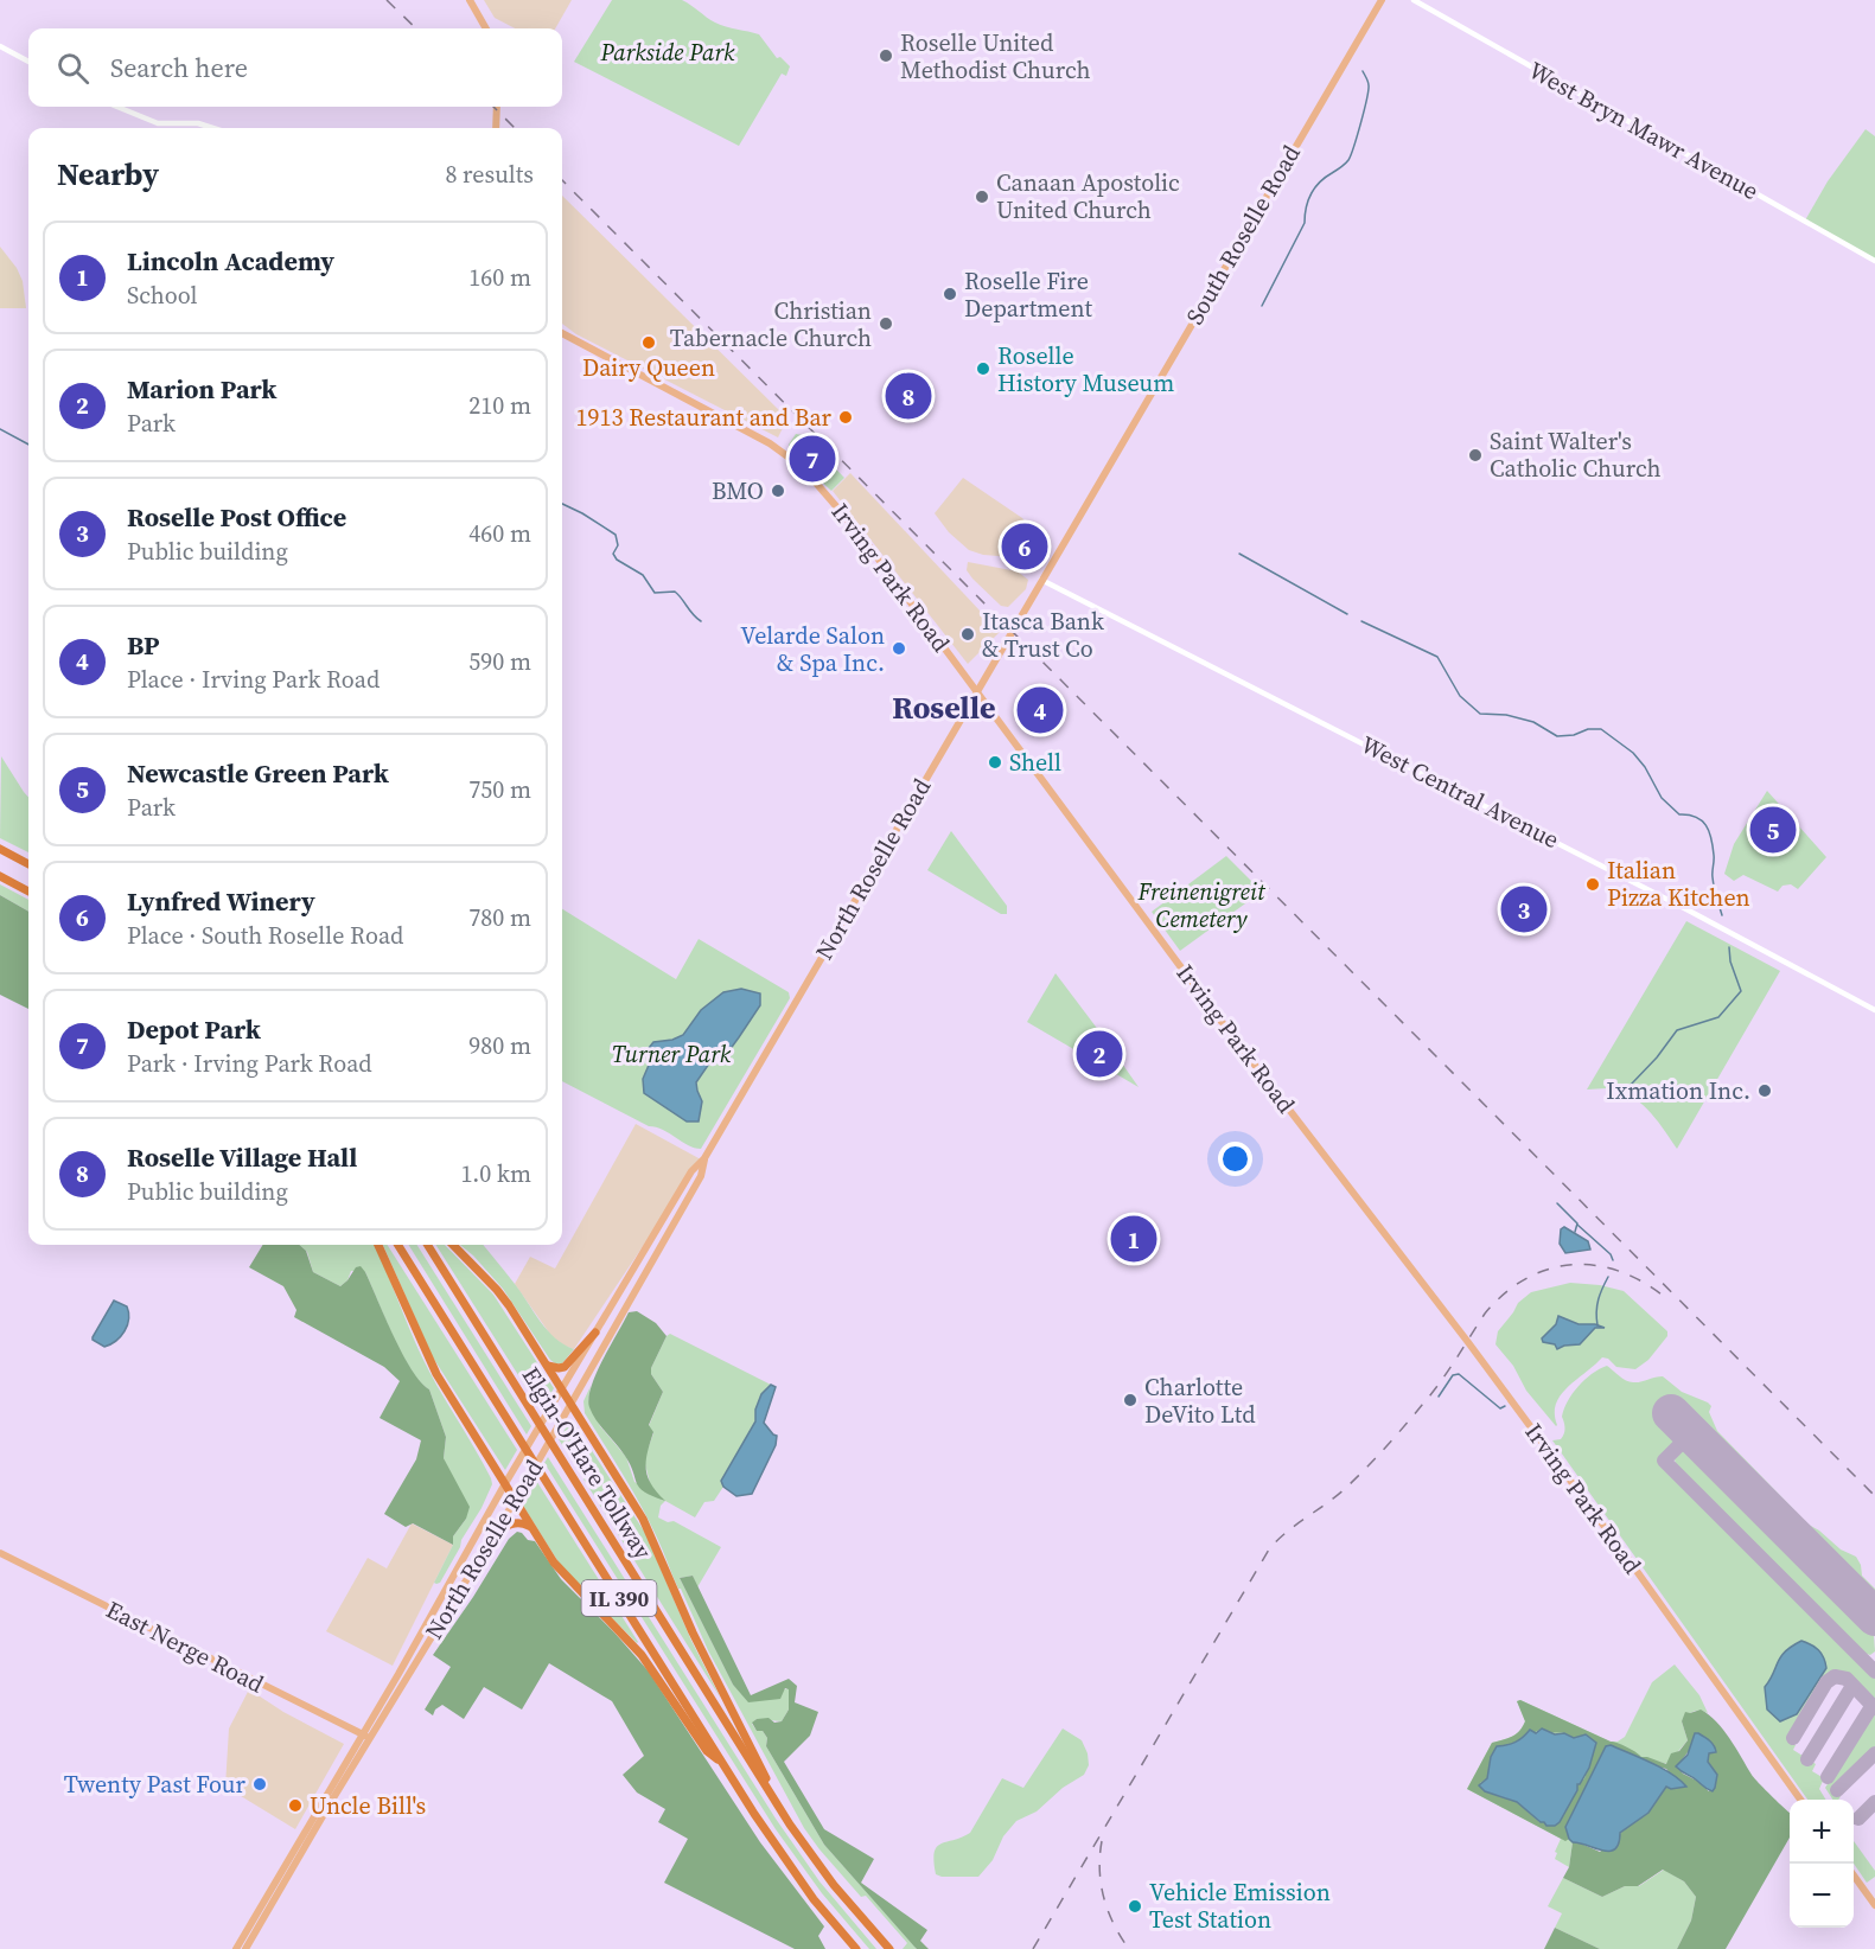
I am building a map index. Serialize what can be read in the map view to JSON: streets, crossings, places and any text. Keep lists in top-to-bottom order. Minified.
{"streets":{"highway":["Elgin-O'Hare Tollway","IL 390"],"main road":["South Roselle Road","Irving Park Road","North Roselle Road","East Nerge Road"],"street":["West Bryn Mawr Avenue","West Central Avenue"]},"crossings":[["South Roselle Road","West Central Avenue"],["South Roselle Road","North Roselle Road"],["Irving Park Road","North Roselle Road"],["West Central Avenue","North Roselle Road"]],"districts":["Roselle"],"parks":["Parkside Park","Freinenigreit Cemetery","Turner Park"],"places":["Roselle United Methodist Church","Canaan Apostolic United Church","Roselle Fire Department","Christian Tabernacle Church","Dairy Queen","Roselle History Museum","1913 Restaurant and Bar","Saint Walter's Catholic Church","BMO","Itasca Bank & Trust Co","Velarde Salon & Spa Inc.","Shell","Italian Pizza Kitchen","Ixmation Inc.","Charlotte DeVito Ltd","Twenty Past Four","Uncle Bill's","Vehicle Emission Test Station"],"page":{"search":"Search here","heading":["Nearby","8 results"],"list":[{"mark":"1","name":"Lincoln Academy","note":"School","value":"160 m"},{"mark":"2","name":"Marion Park","note":"Park","value":"210 m"},{"mark":"3","name":"Roselle Post Office","note":"Public building","value":"460 m"},{"mark":"4","name":"BP","note":"Place · Irving Park Road","value":"590 m"},{"mark":"5","name":"Newcastle Green Park","note":"Park","value":"750 m"},{"mark":"6","name":"Lynfred Winery","note":"Place · South Roselle Road","value":"780 m"},{"mark":"7","name":"Depot Park","note":"Park · Irving Park Road","value":"980 m"},{"mark":"8","name":"Roselle Village Hall","note":"Public building","value":"1.0 km"}],"pins":["8","7","6","4","5","3","2","1"],"map_buttons":["+","−"]}}
